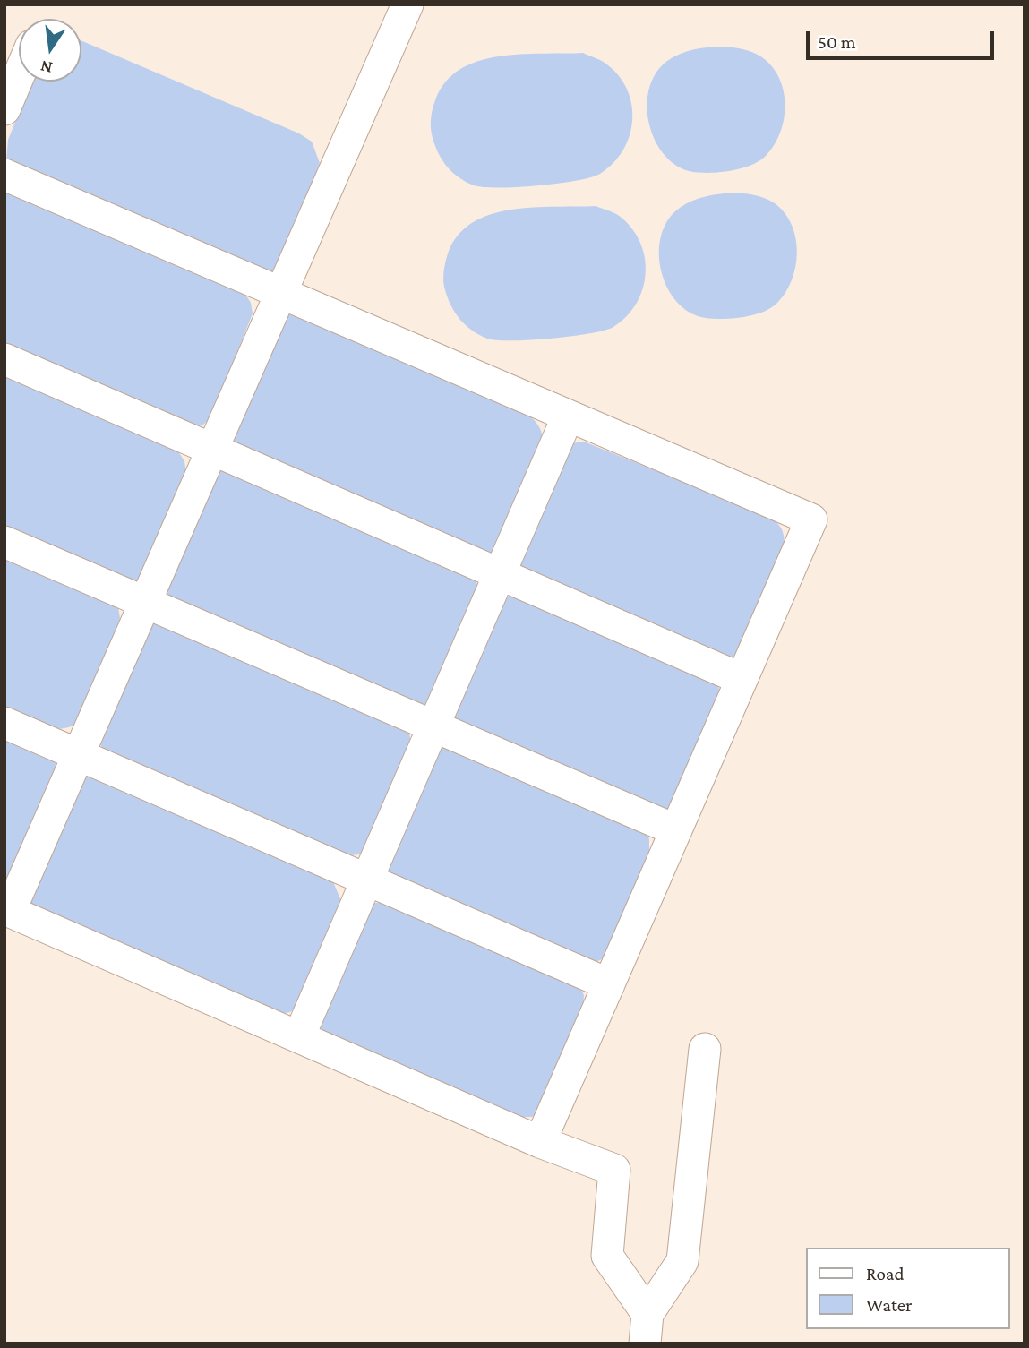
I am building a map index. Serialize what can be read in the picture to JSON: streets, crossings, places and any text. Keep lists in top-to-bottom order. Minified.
{"legend":["Road","Water"],"scale_bar":"50 m","north":"bottom"}
